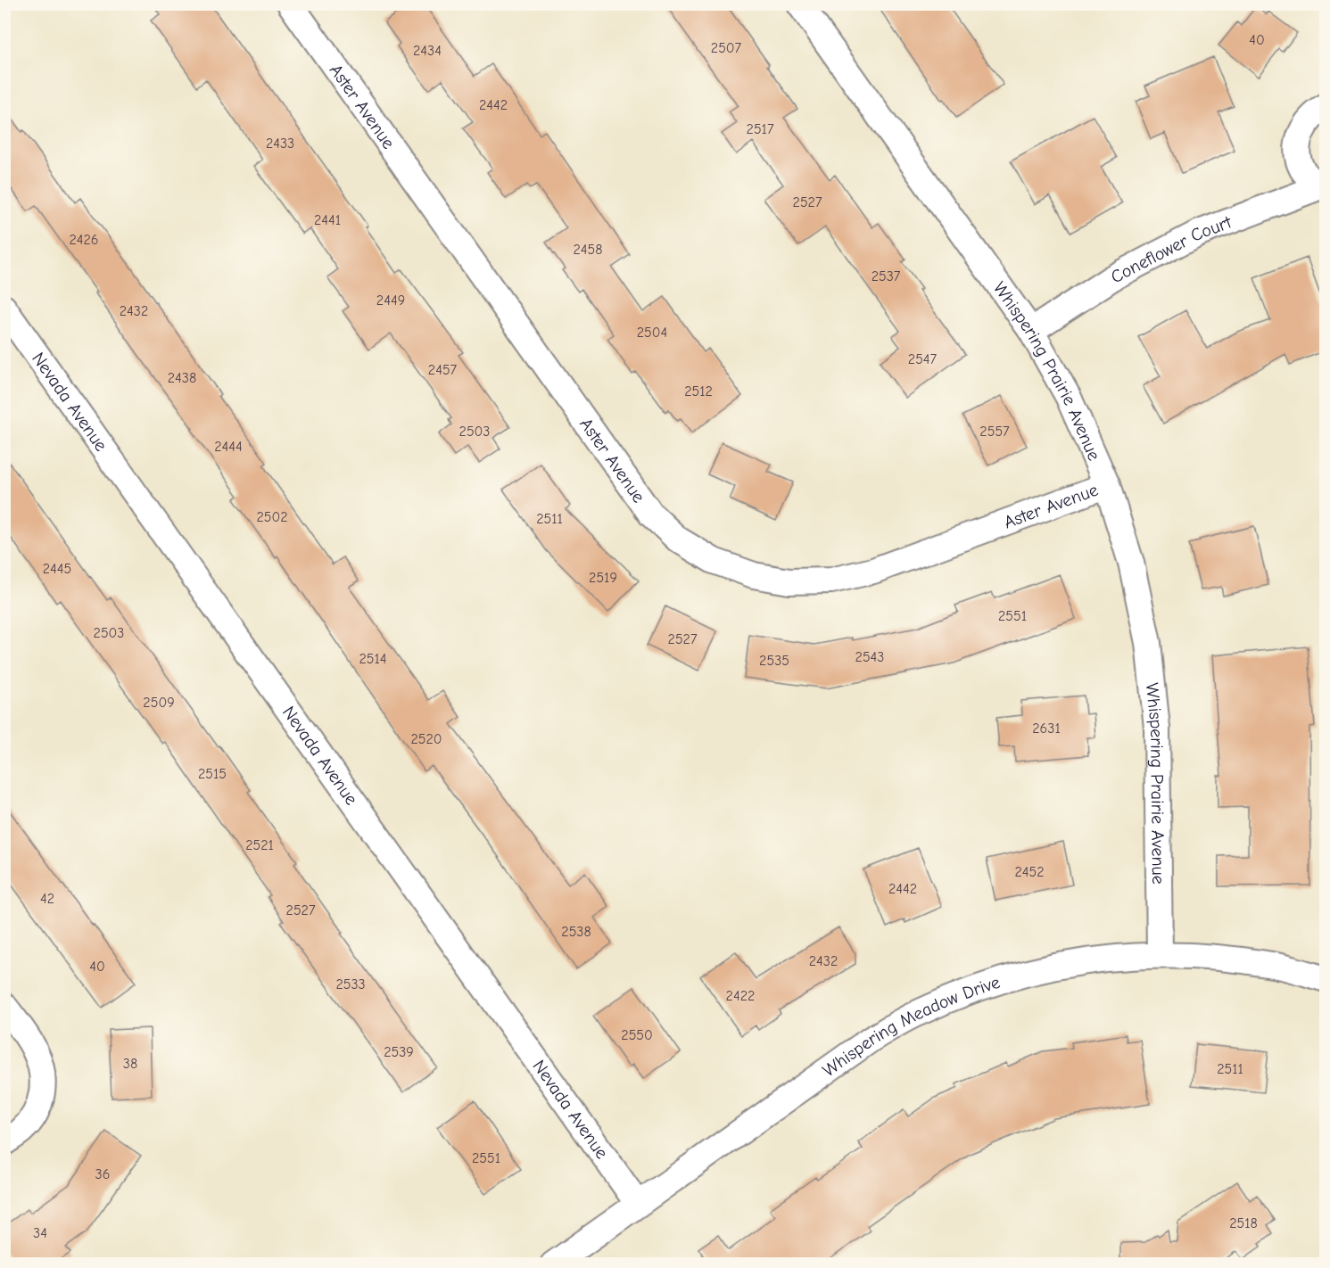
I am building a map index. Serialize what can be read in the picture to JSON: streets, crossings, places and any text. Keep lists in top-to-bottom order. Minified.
{"streets":{"street":["Aster Avenue","Coneflower Court","Whispering Prairie Avenue","Nevada Avenue","Whispering Meadow Drive"]},"crossings":[["Aster Avenue","Whispering Prairie Avenue"],["Coneflower Court","Whispering Prairie Avenue"],["Whispering Prairie Avenue","Whispering Meadow Drive"],["Nevada Avenue","Whispering Meadow Drive"]],"house_numbers":["40","2507","2434","2442","2517","2433","2527","2441","2426","2458","2537","2449","2432","2504","2547","2457","2438","2512","2503","2557","2444","2502","2511","2445","2519","2551","2503","2527","2543","2514","2535","2509","2631","2520","2515","2521","2452","2442","42","2527","2538","2432","40","2533","2422","2550","2539","38","2511","2551","36","2518","34"]}
